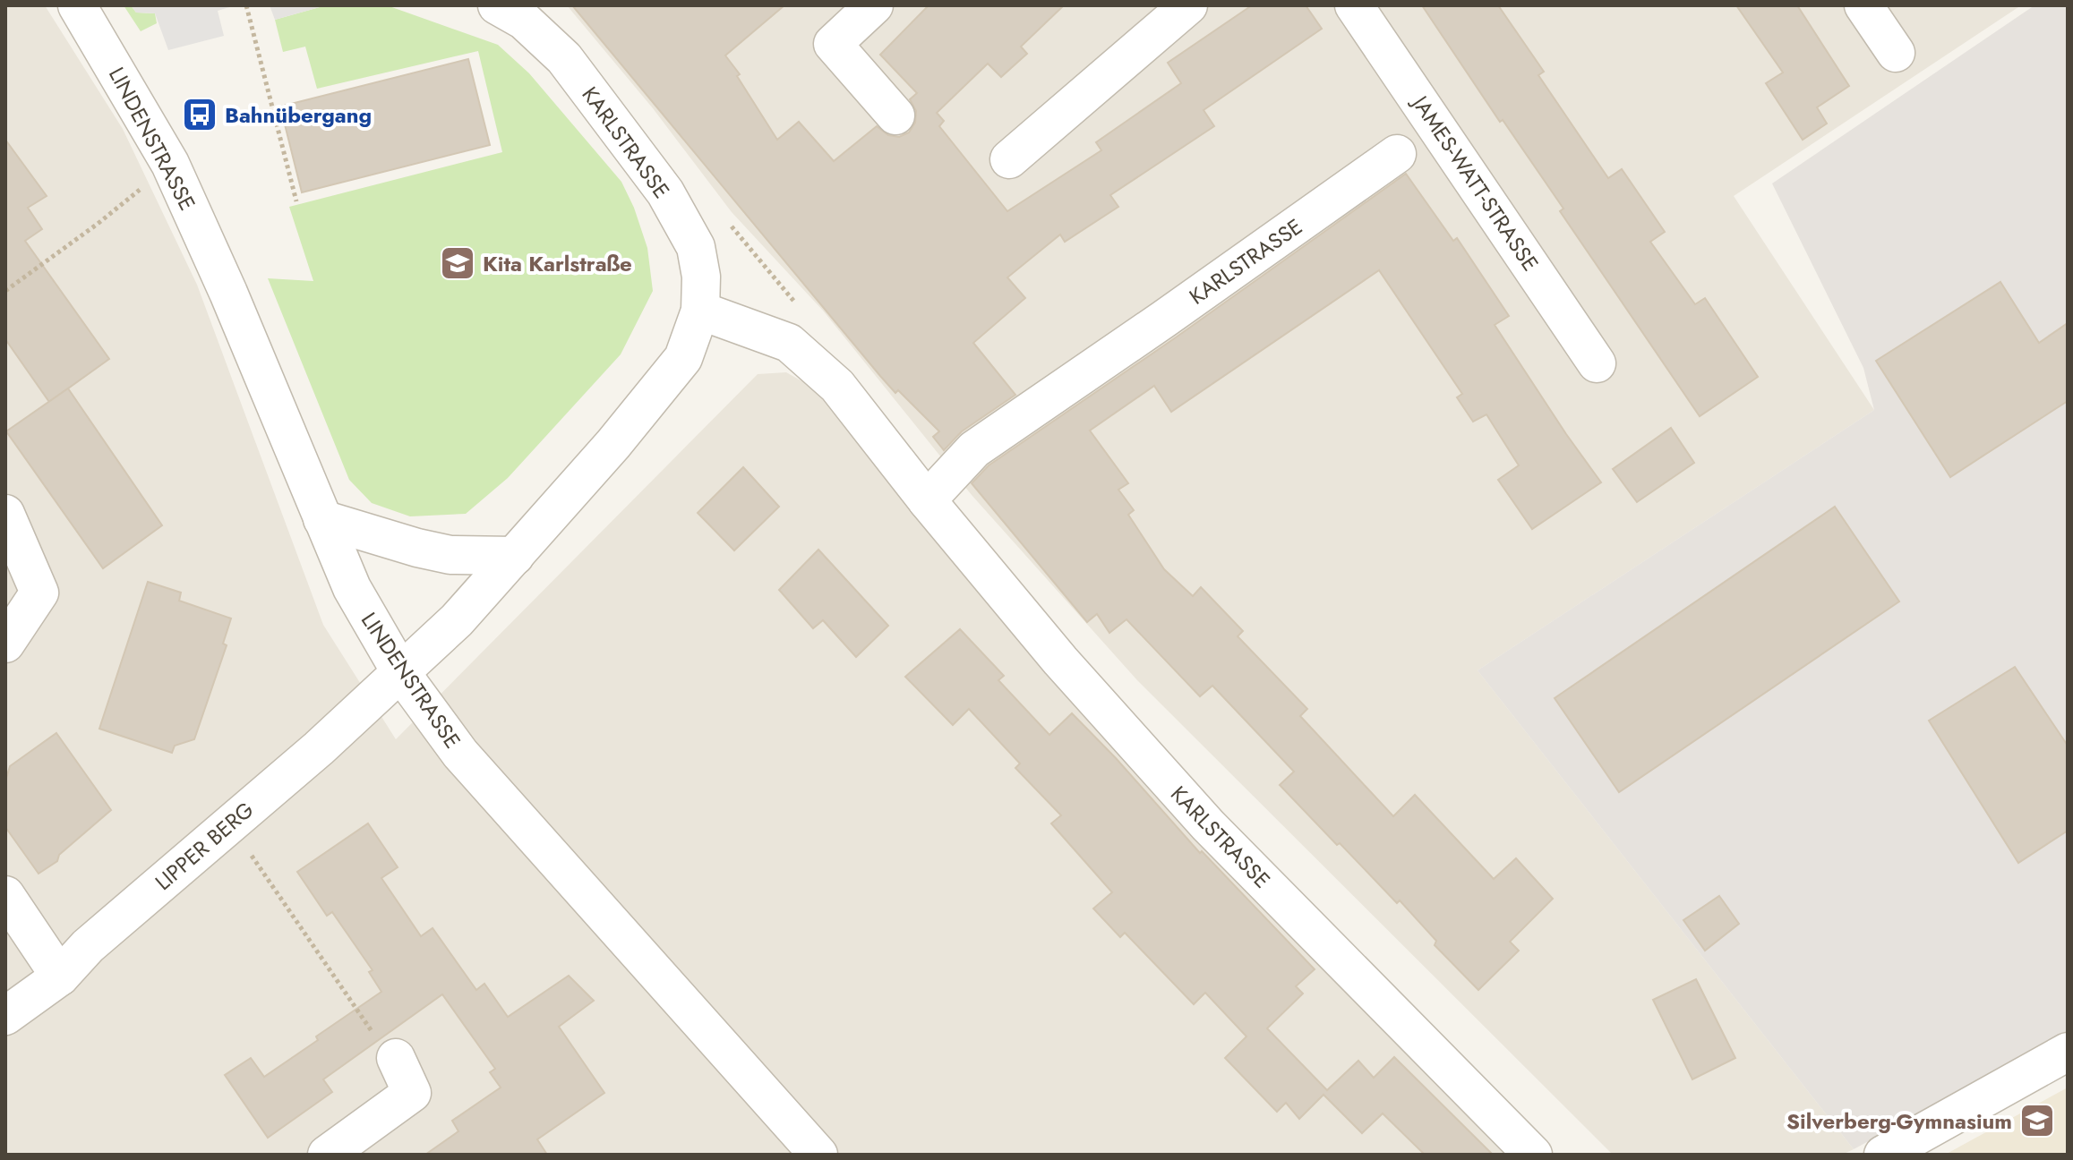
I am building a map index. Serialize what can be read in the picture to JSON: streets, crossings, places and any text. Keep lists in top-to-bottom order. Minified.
{"streets":{"street":["LINDENSTRASSE","KARLSTRASSE","JAMES-WATT-STRASSE","LIPPER BERG"]},"crossings":[["LINDENSTRASSE","KARLSTRASSE"],["LINDENSTRASSE","LIPPER BERG"],["KARLSTRASSE","LIPPER BERG"]],"places":{"bus stop":["Bahnübergang"],"school or university":["Kita Karlstraße","Silverberg-Gymnasium"]}}
